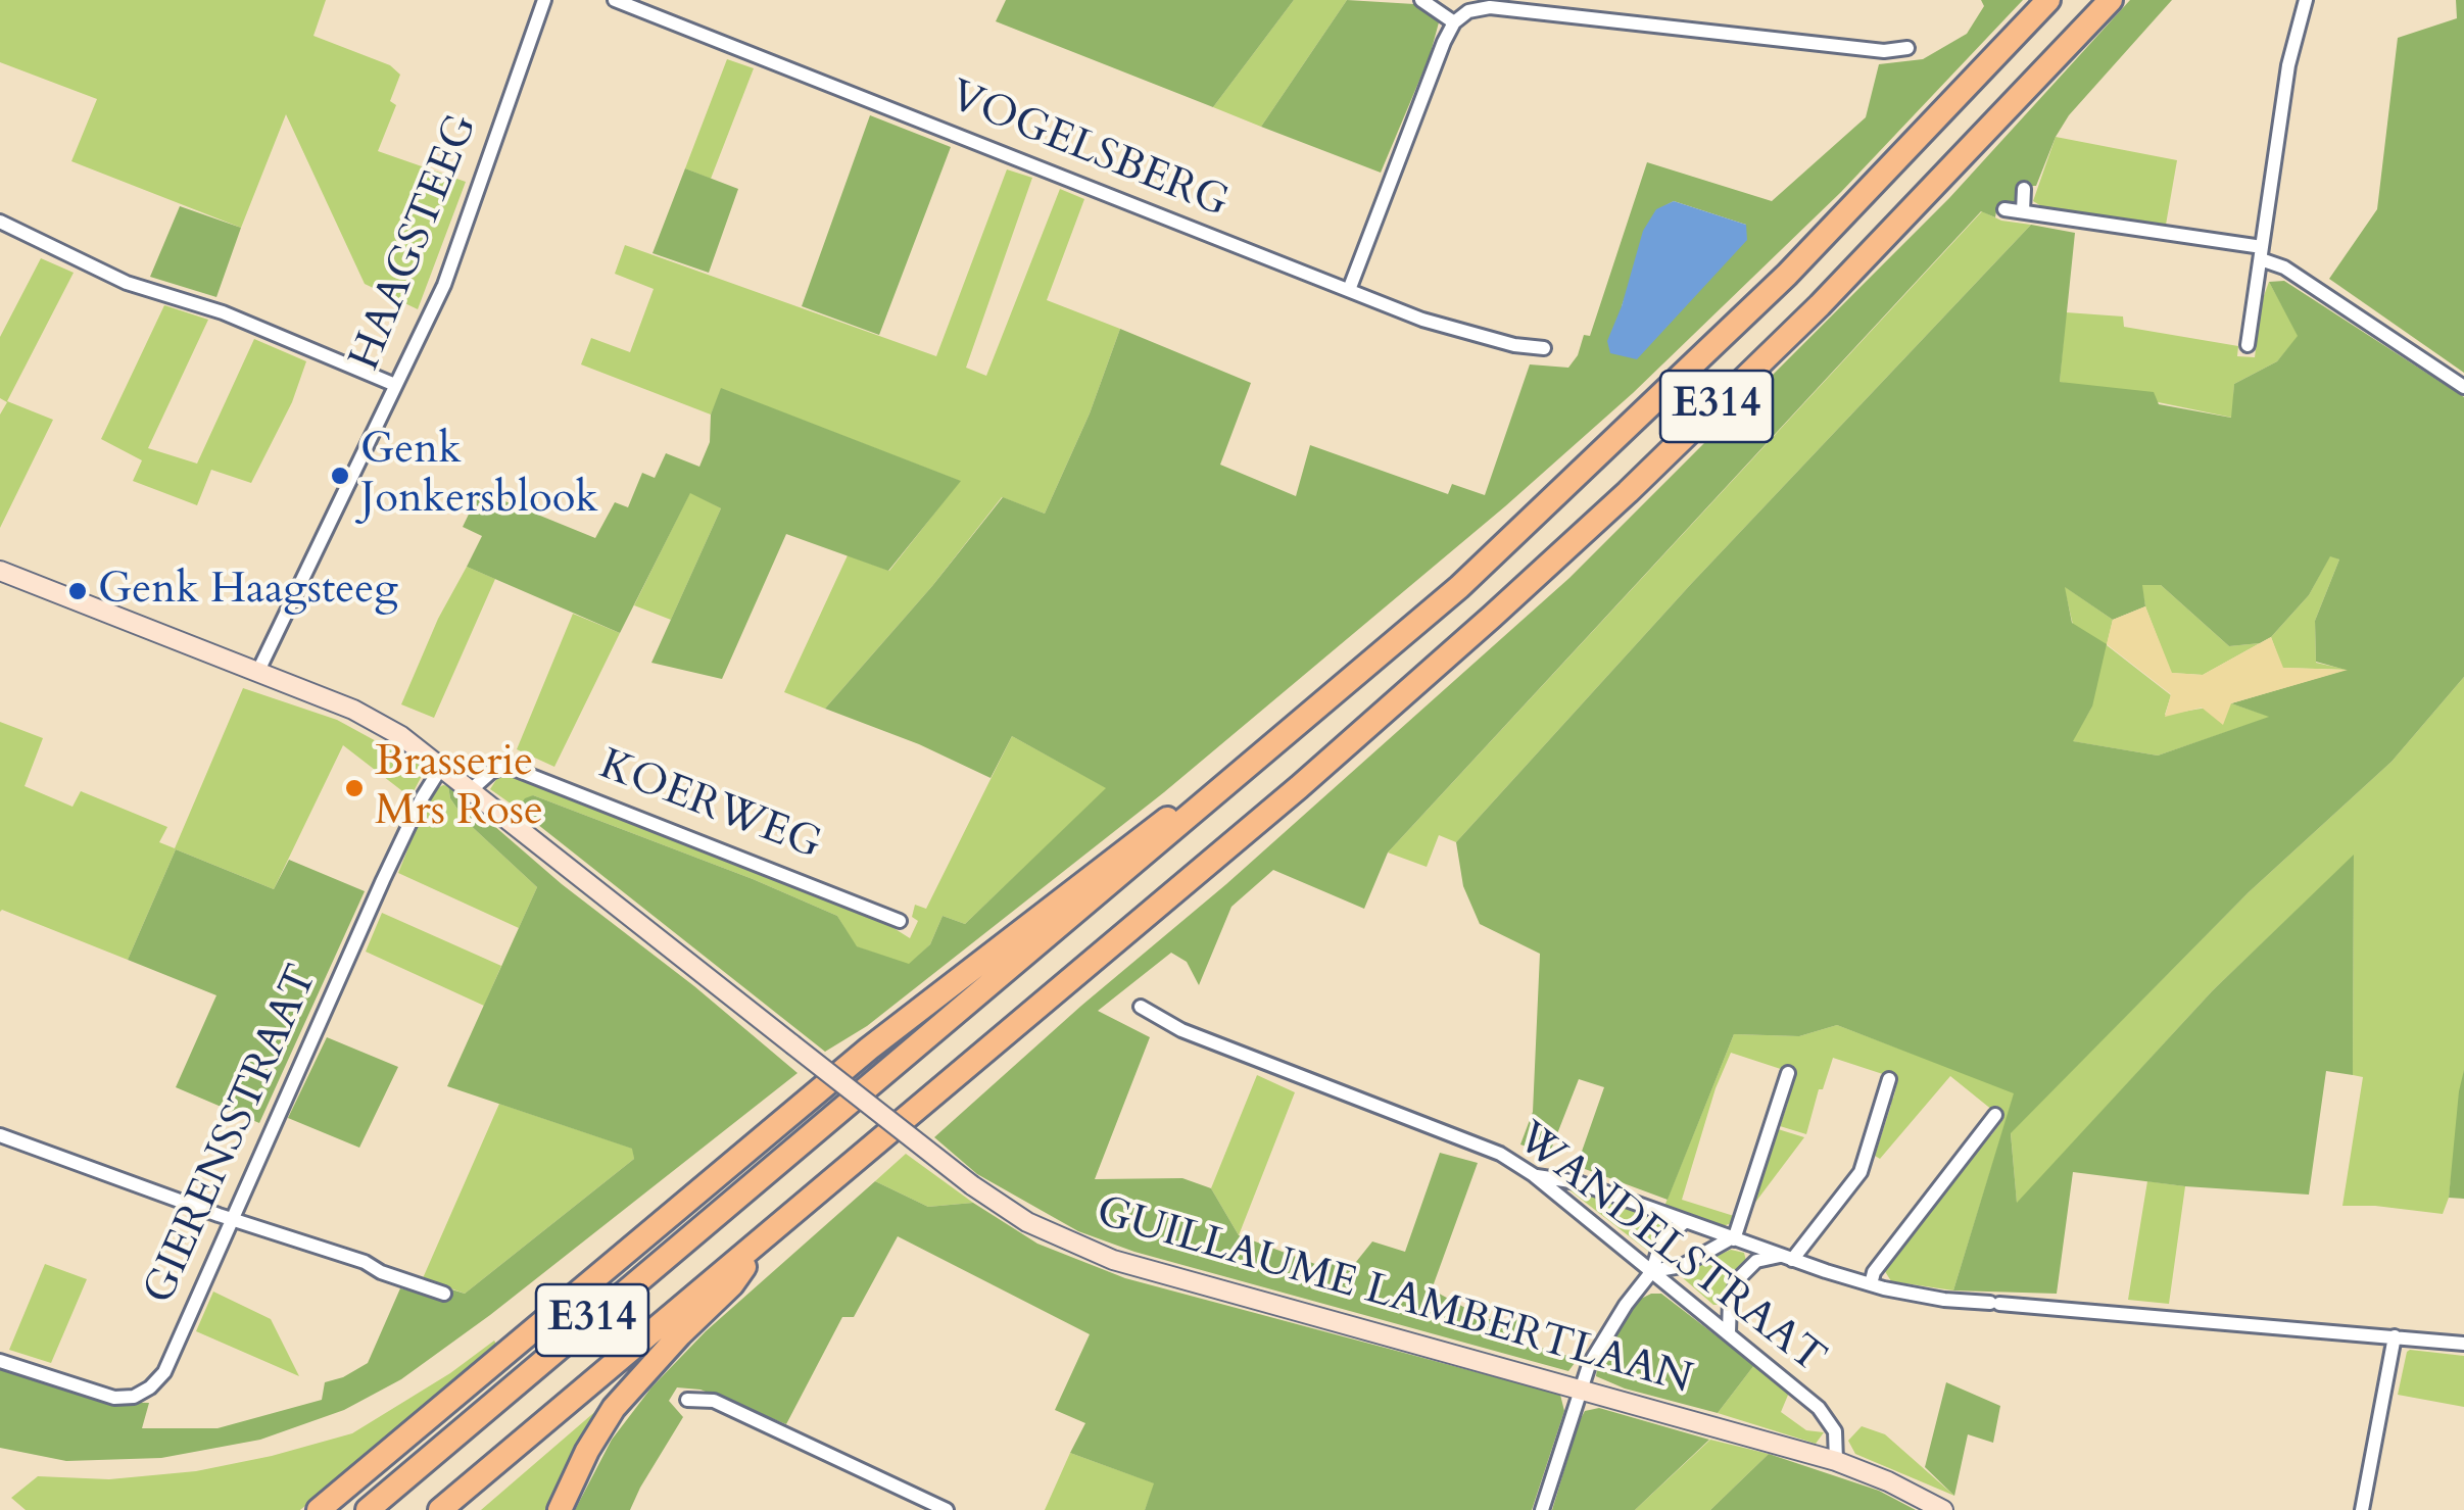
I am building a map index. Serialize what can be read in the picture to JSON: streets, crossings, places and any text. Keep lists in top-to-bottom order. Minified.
{"streets":{"highway":["E314"],"street":["VOGELSBERG","HAAGSTEEG","KOERWEG","GIERENSSTRAAT","WANDELSTRAAT","GUILLAUME LAMBERTLAAN"]},"crossings":[["KOERWEG","GUILLAUME LAMBERTLAAN"],["WANDELSTRAAT","GUILLAUME LAMBERTLAAN"]],"places":["Genk Jonkersblook","Genk Haagsteeg","Brasserie Mrs Rose"]}
